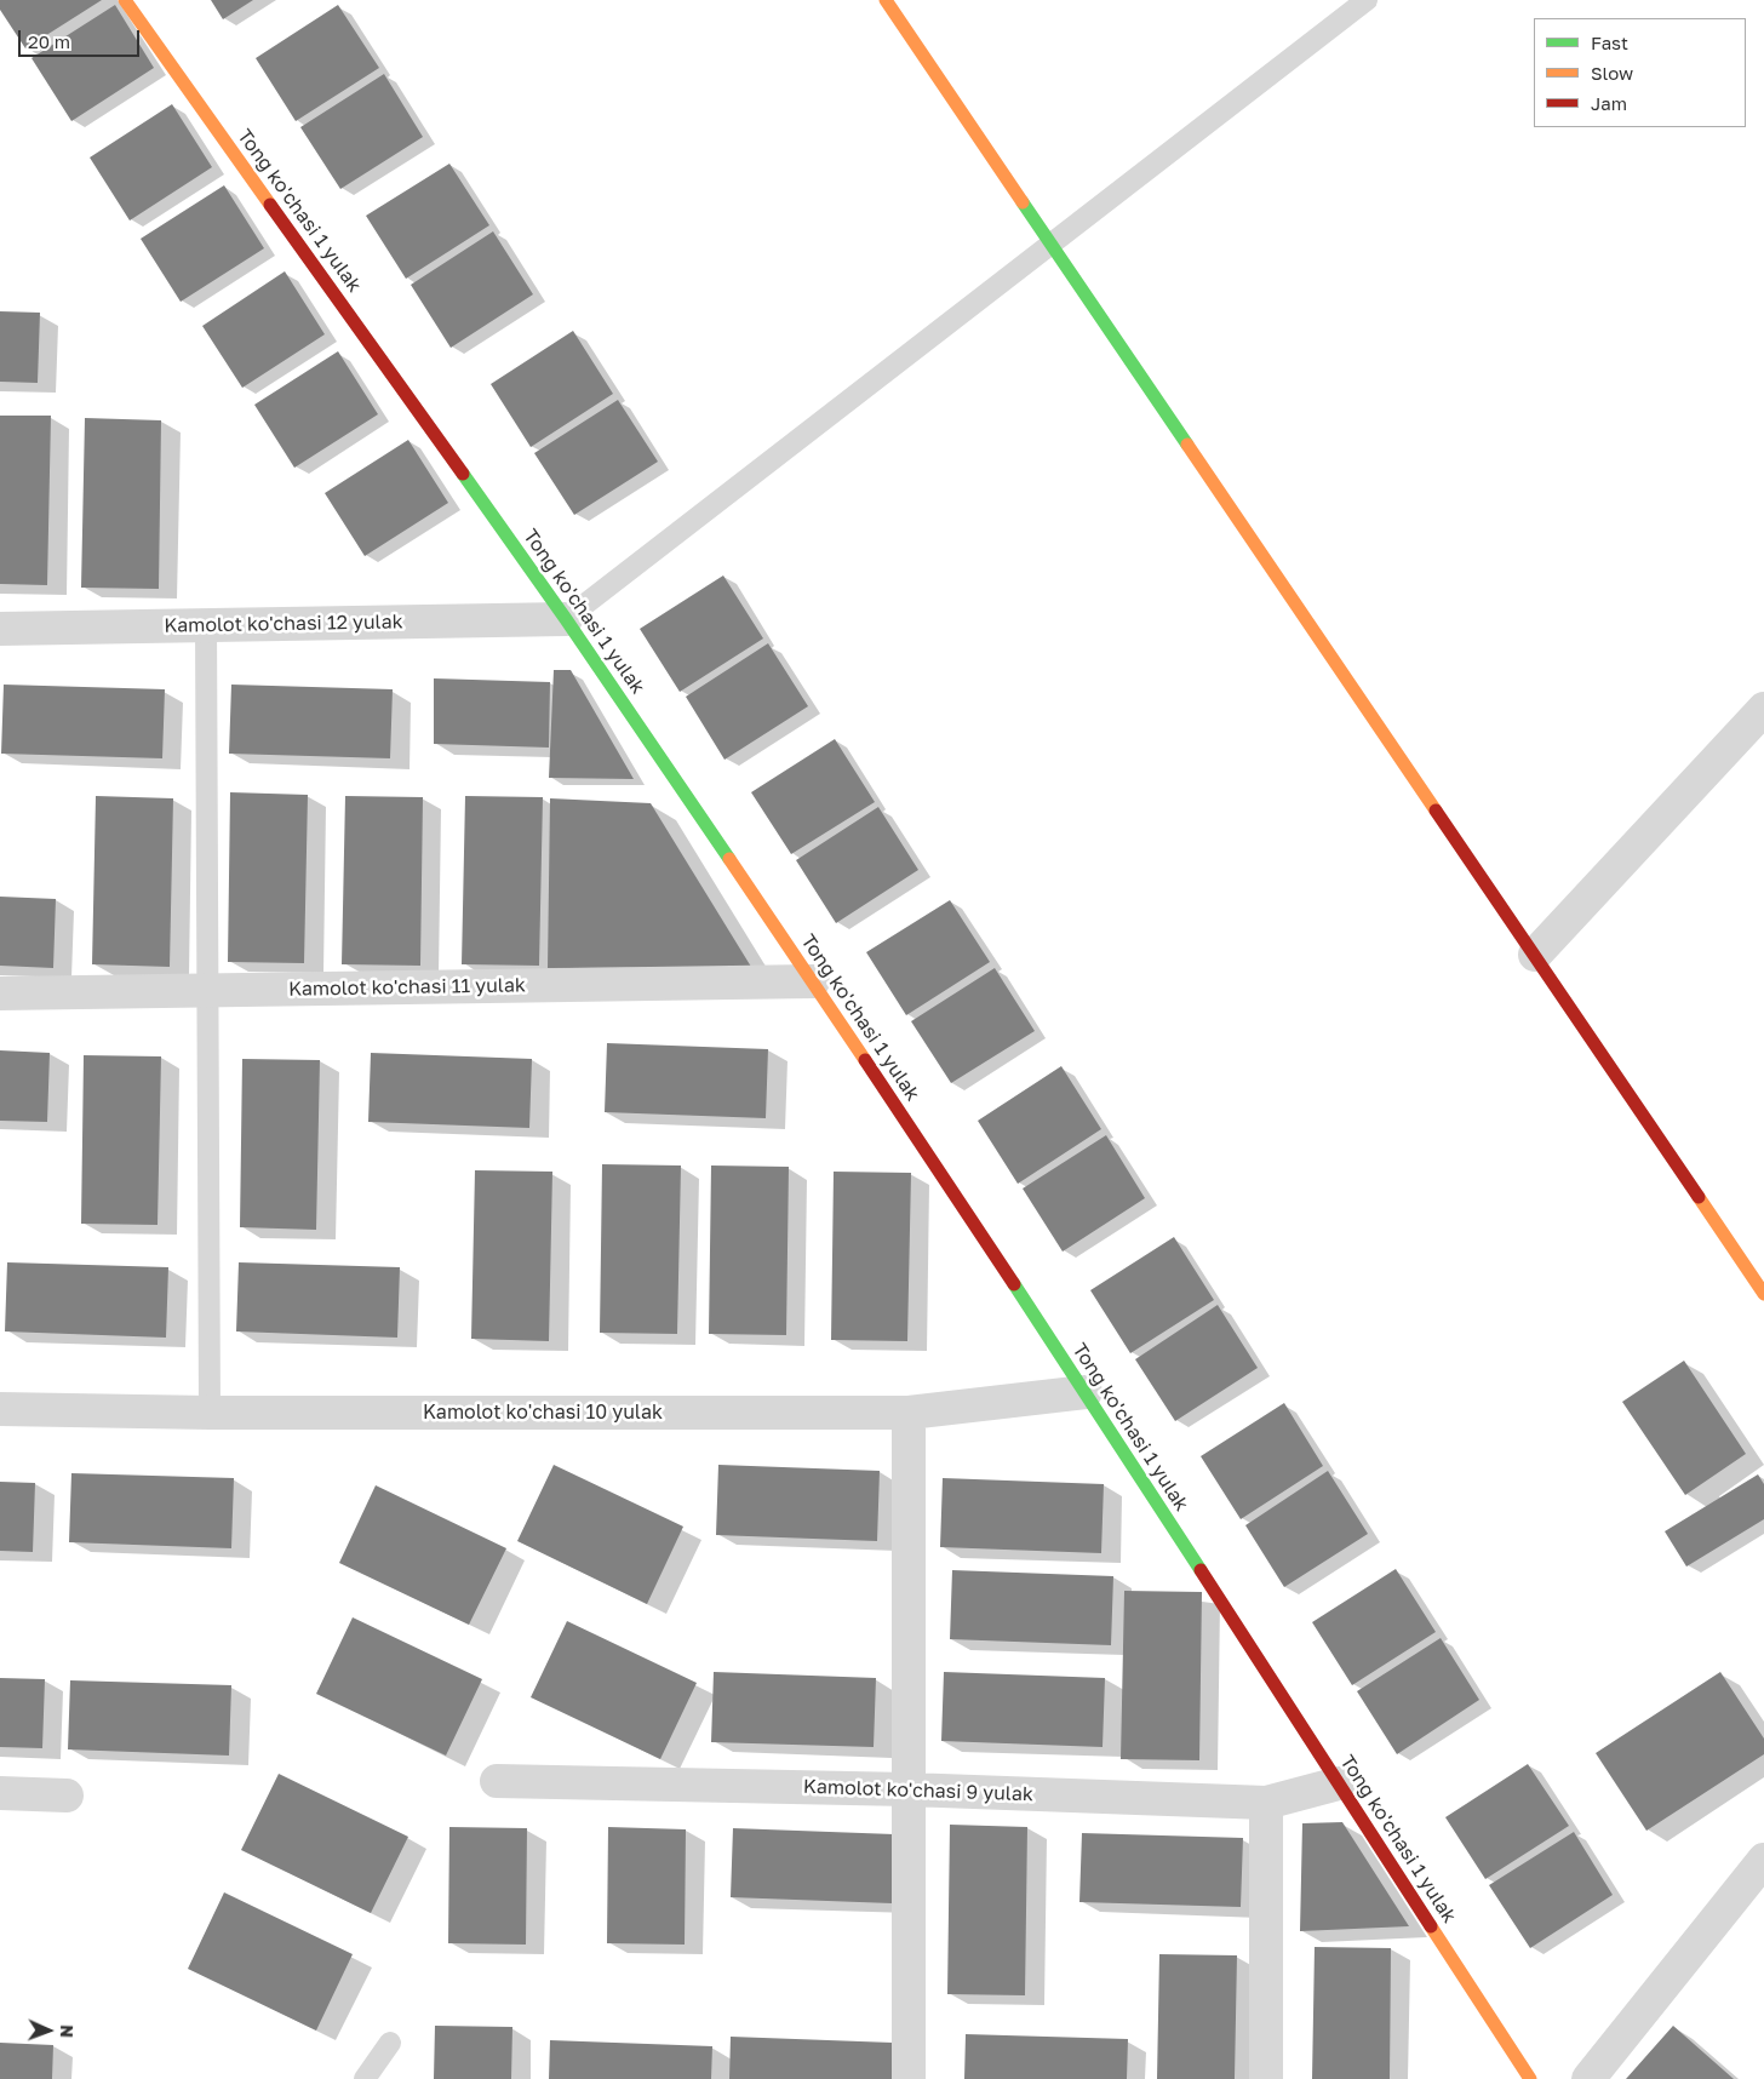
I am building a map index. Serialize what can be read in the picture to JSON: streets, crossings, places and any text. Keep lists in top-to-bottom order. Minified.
{"streets":{"street":["Tong ko'chasi 1 yulak","Kamolot ko'chasi 12 yulak","Kamolot ko'chasi 11 yulak","Kamolot ko'chasi 10 yulak","Kamolot ko'chasi 9 yulak"]},"crossings":[["Tong ko'chasi 1 yulak","Kamolot ko'chasi 12 yulak"],["Tong ko'chasi 1 yulak","Kamolot ko'chasi 11 yulak"],["Tong ko'chasi 1 yulak","Kamolot ko'chasi 10 yulak"],["Tong ko'chasi 1 yulak","Kamolot ko'chasi 9 yulak"]],"legend":["Fast","Slow","Jam"],"scale_bar":"20 m","north":"right"}
